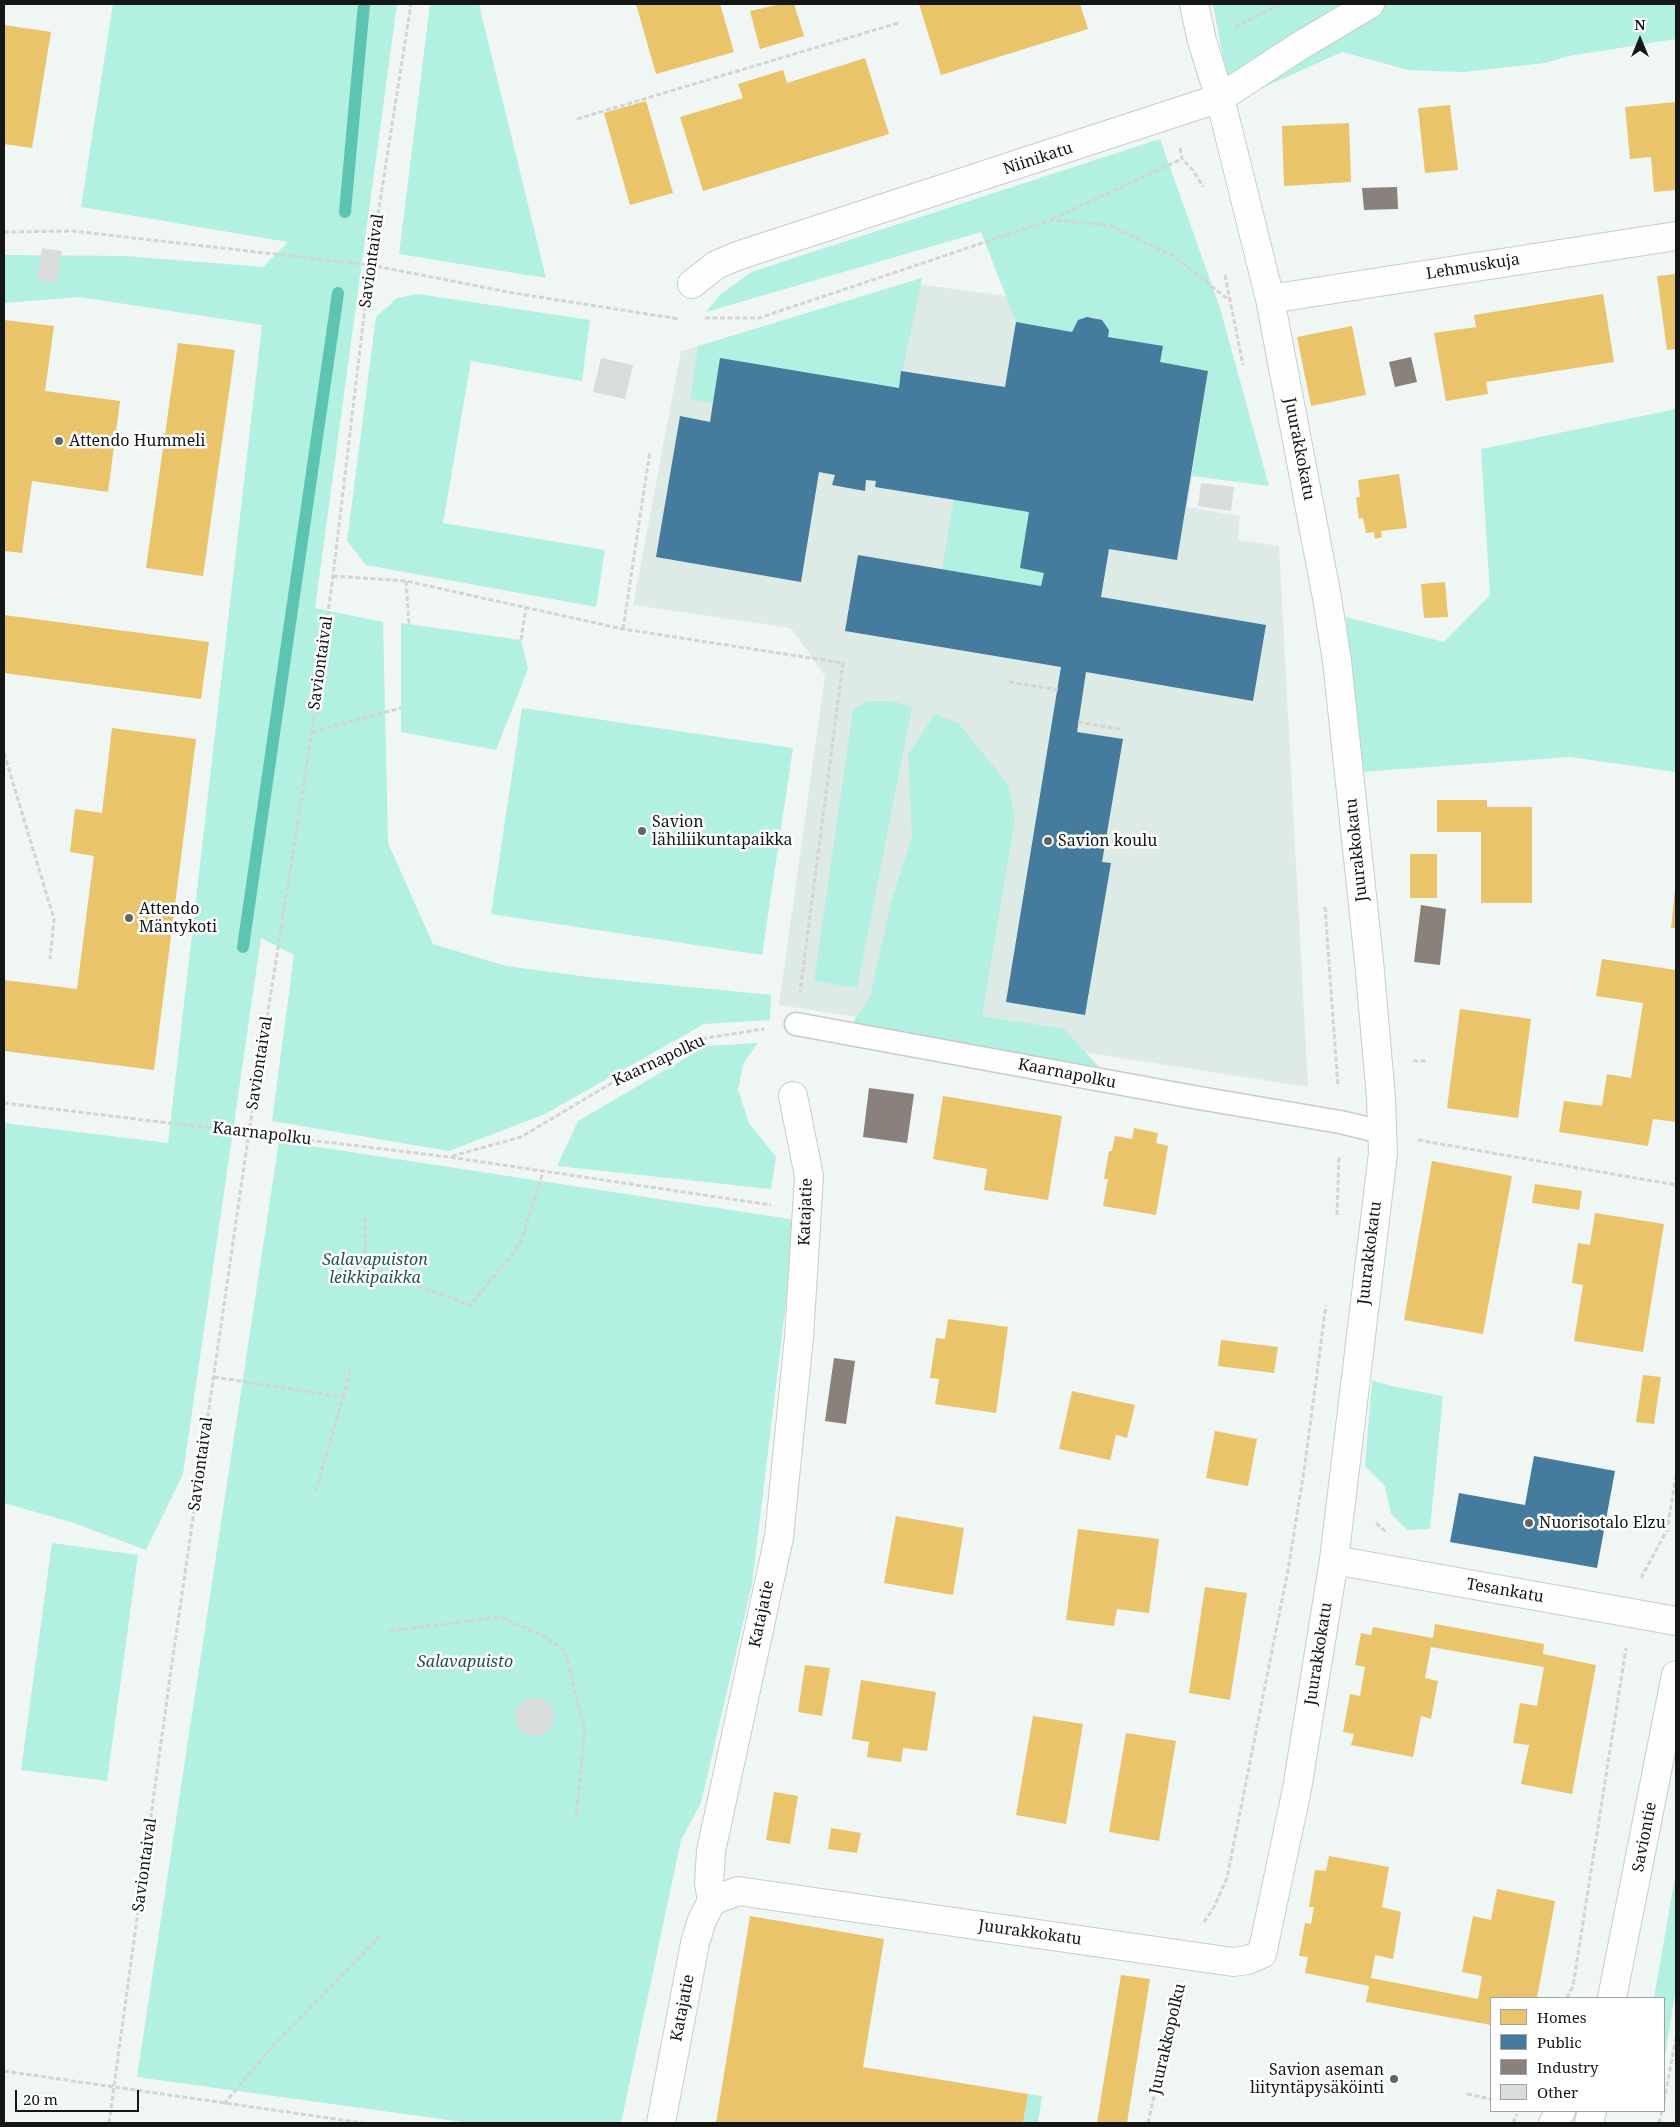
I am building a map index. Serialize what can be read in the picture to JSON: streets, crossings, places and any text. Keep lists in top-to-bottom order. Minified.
{"streets":{"street":["Niinikatu","Lehmuskuja","Juurakkokatu","Katajatie","Tesankatu","Saviontie"],"lane":["Kaarnapolku"],"path":["Saviontaival","Juurakkopolku"]},"crossings":[["Niinikatu","Juurakkokatu"],["Saviontaival","Kaarnapolku"],["Lehmuskuja","Juurakkokatu"],["Juurakkokatu","Kaarnapolku"],["Juurakkokatu","Katajatie"],["Juurakkokatu","Tesankatu"],["Juurakkokatu","Juurakkopolku"]],"parks":["Salavapuiston leikkipaikka","Salavapuisto"],"places":["Attendo Hummeli","Savion lähiliikuntapaikka","Savion koulu","Attendo Mäntykoti","Nuorisotalo Elzu","Savion aseman liityntäpysäköinti"],"legend":["Homes","Public","Industry","Other"],"scale_bar":"20 m","north":"top"}
